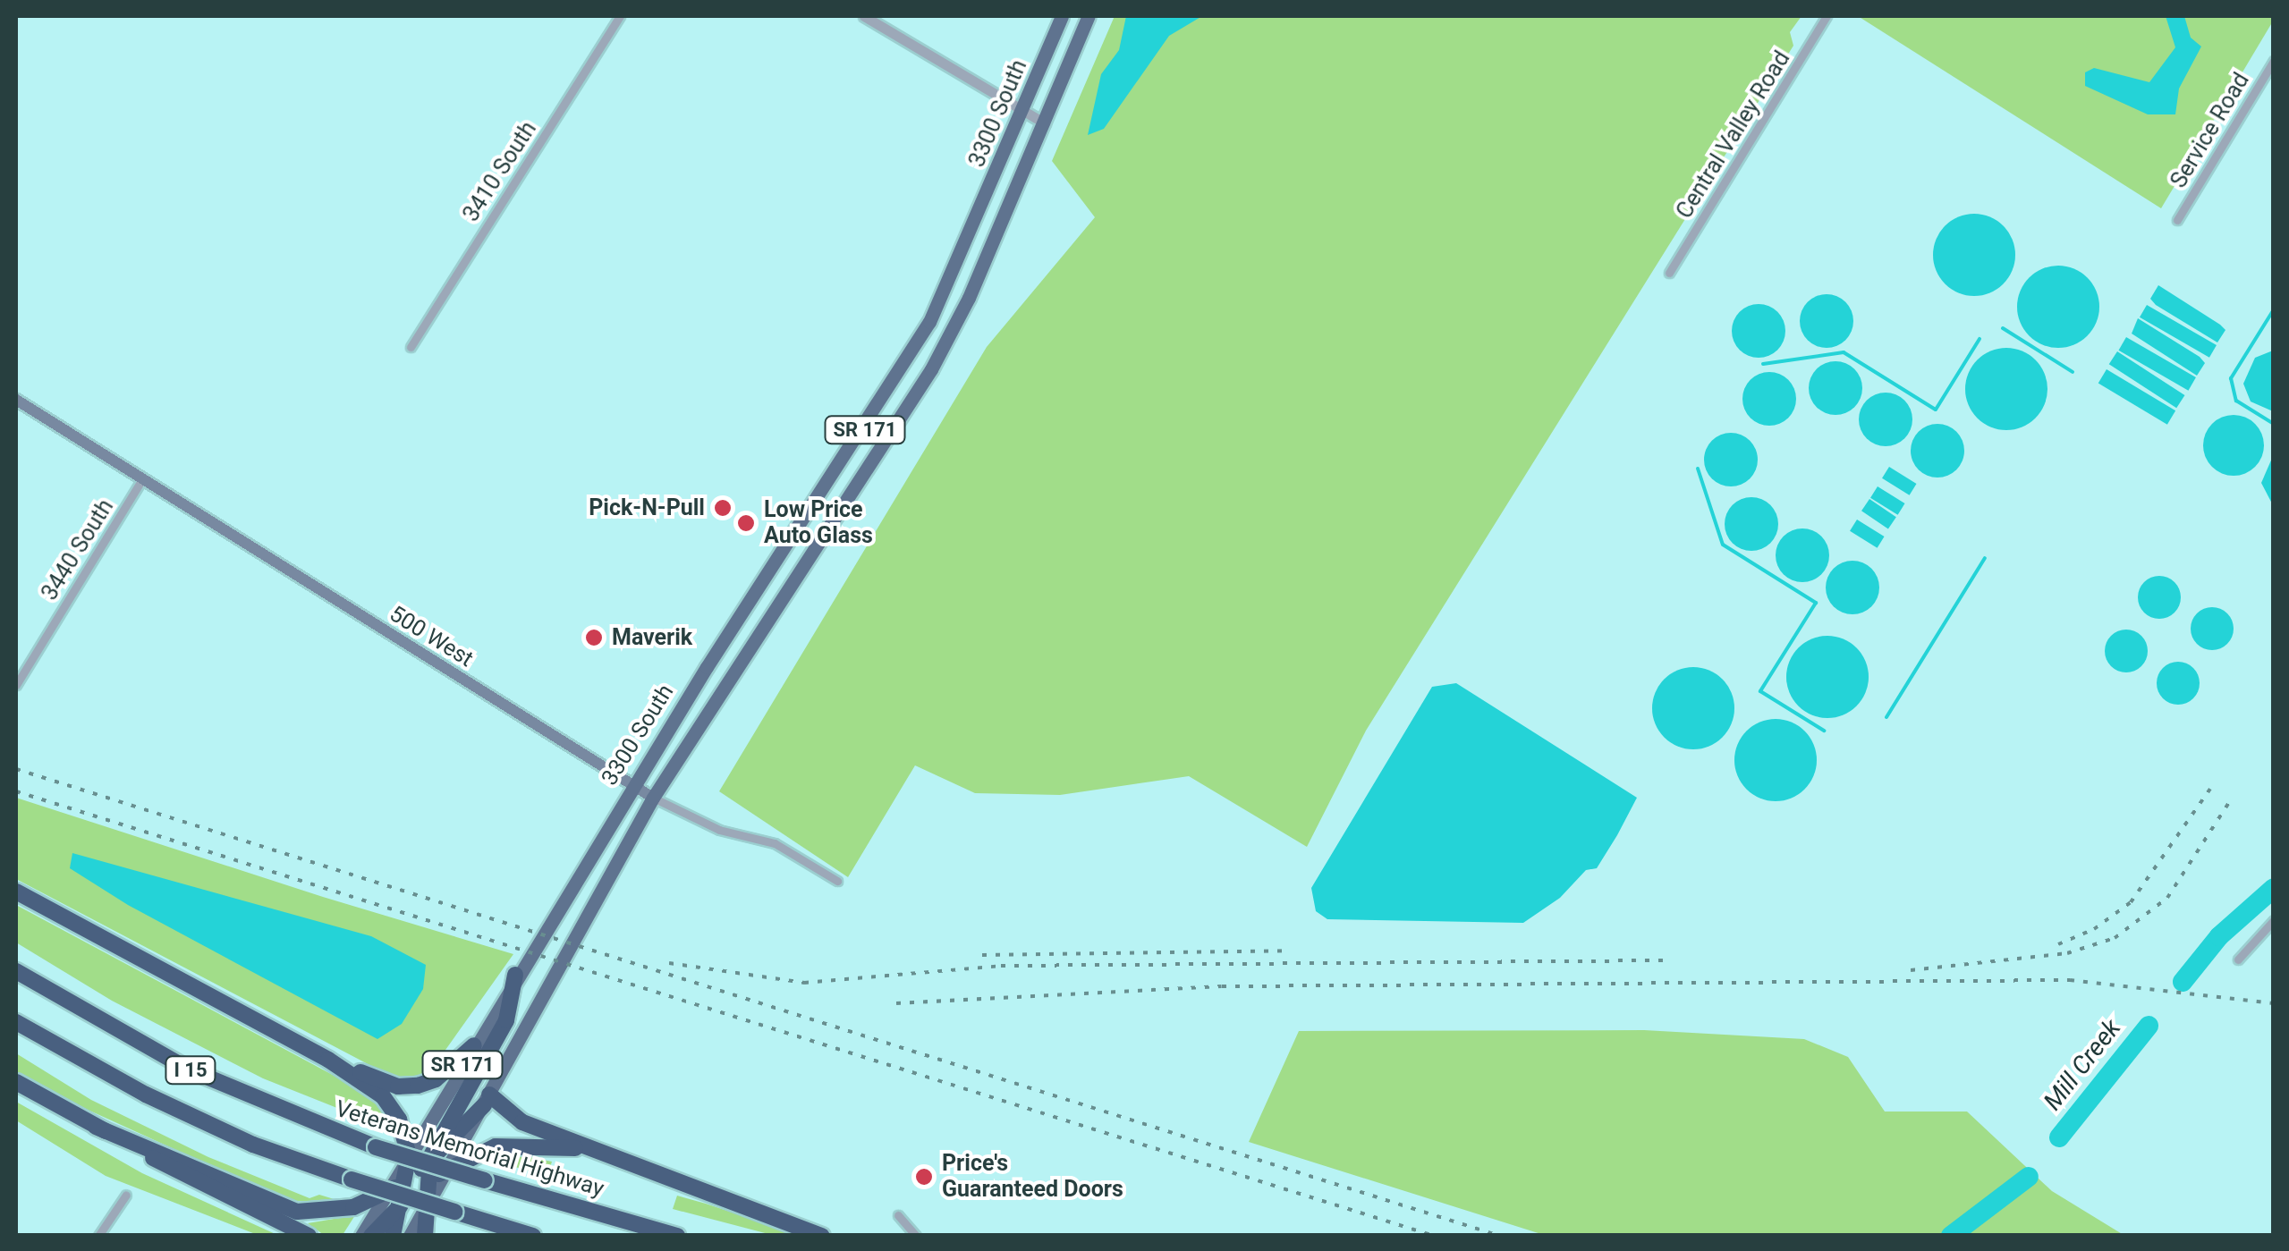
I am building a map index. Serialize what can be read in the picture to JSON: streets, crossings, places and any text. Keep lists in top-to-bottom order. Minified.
{"streets":{"highway":["I 15","Veterans Memorial Highway"],"main road":["3300 South","SR 171","500 West"],"street":["Service Road","Central Valley Road","3410 South","3440 South"]},"crossings":[["3300 South","500 West"],["3440 South","500 West"]],"water":["Mill Creek"],"places":["Pick-N-Pull","Low Price Auto Glass","Maverik","Price's Guaranteed Doors"]}
